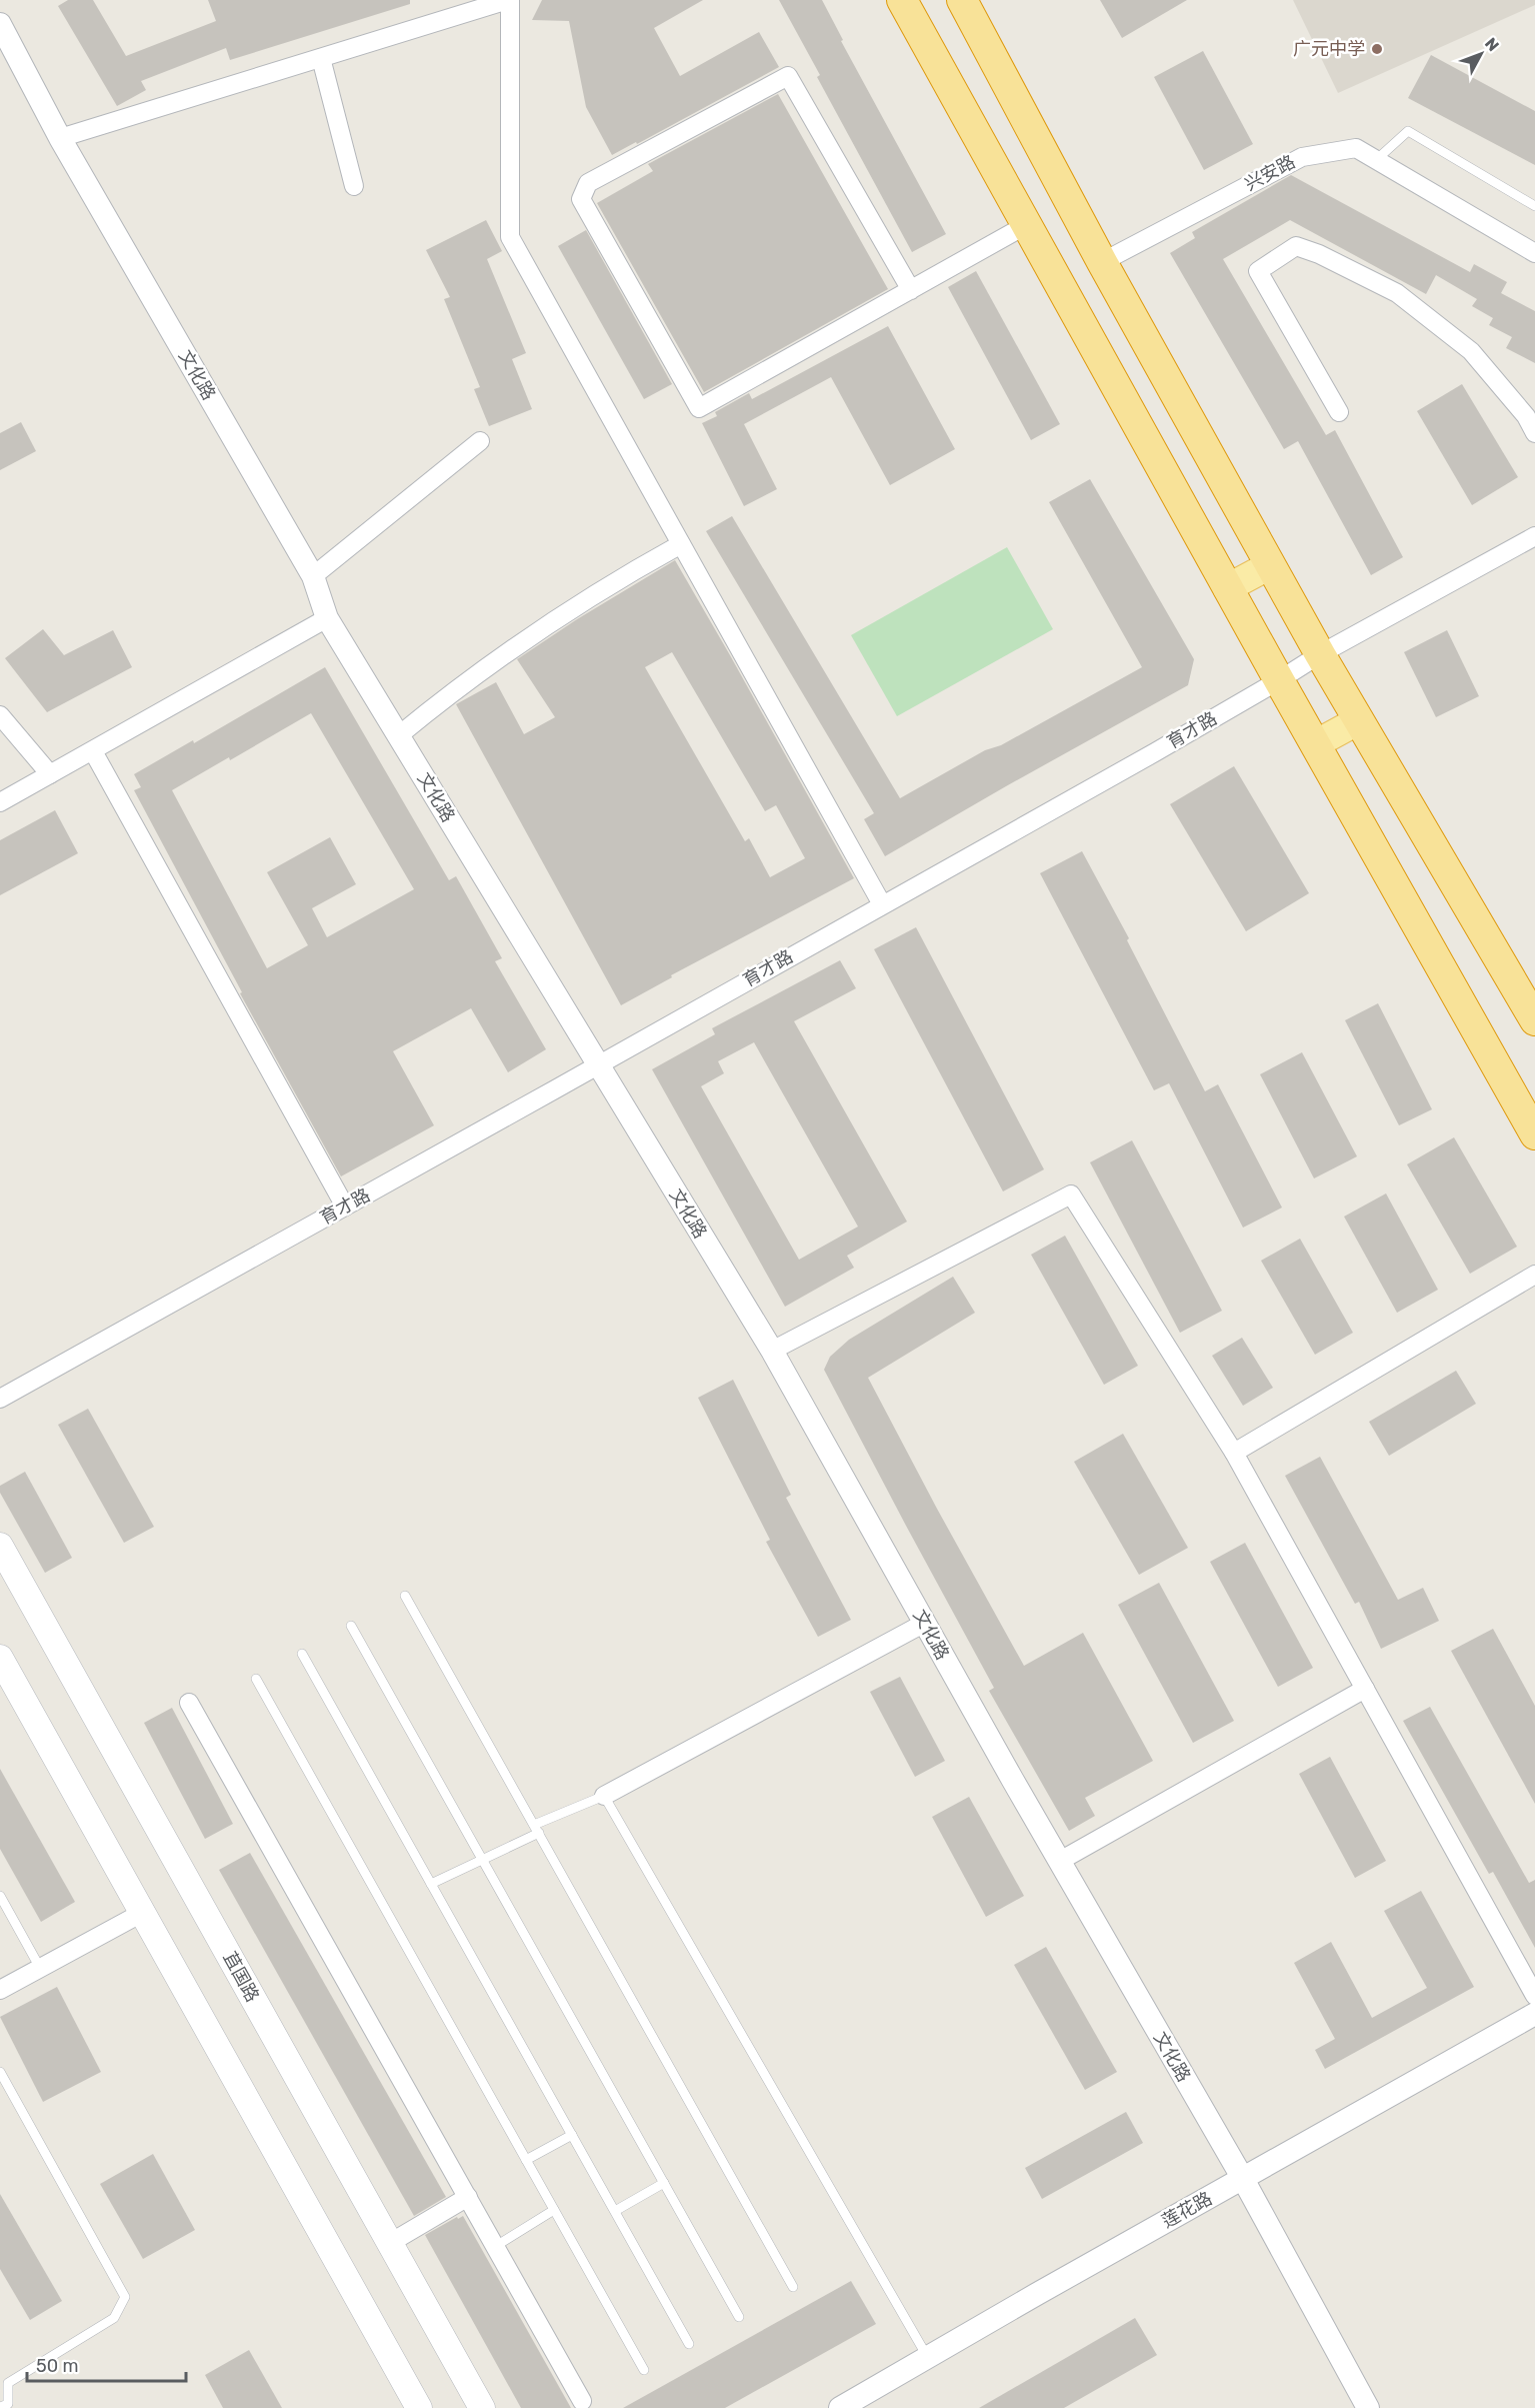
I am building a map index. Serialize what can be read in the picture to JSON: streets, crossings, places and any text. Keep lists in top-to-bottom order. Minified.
{"streets":{"main road":["苴国路"],"street":["兴安路","文化路","育才路","莲花路"]},"crossings":[["文化路","育才路"],["文化路","莲花路"]],"places":["广元中学"],"scale_bar":"50 m","north":"top right"}
